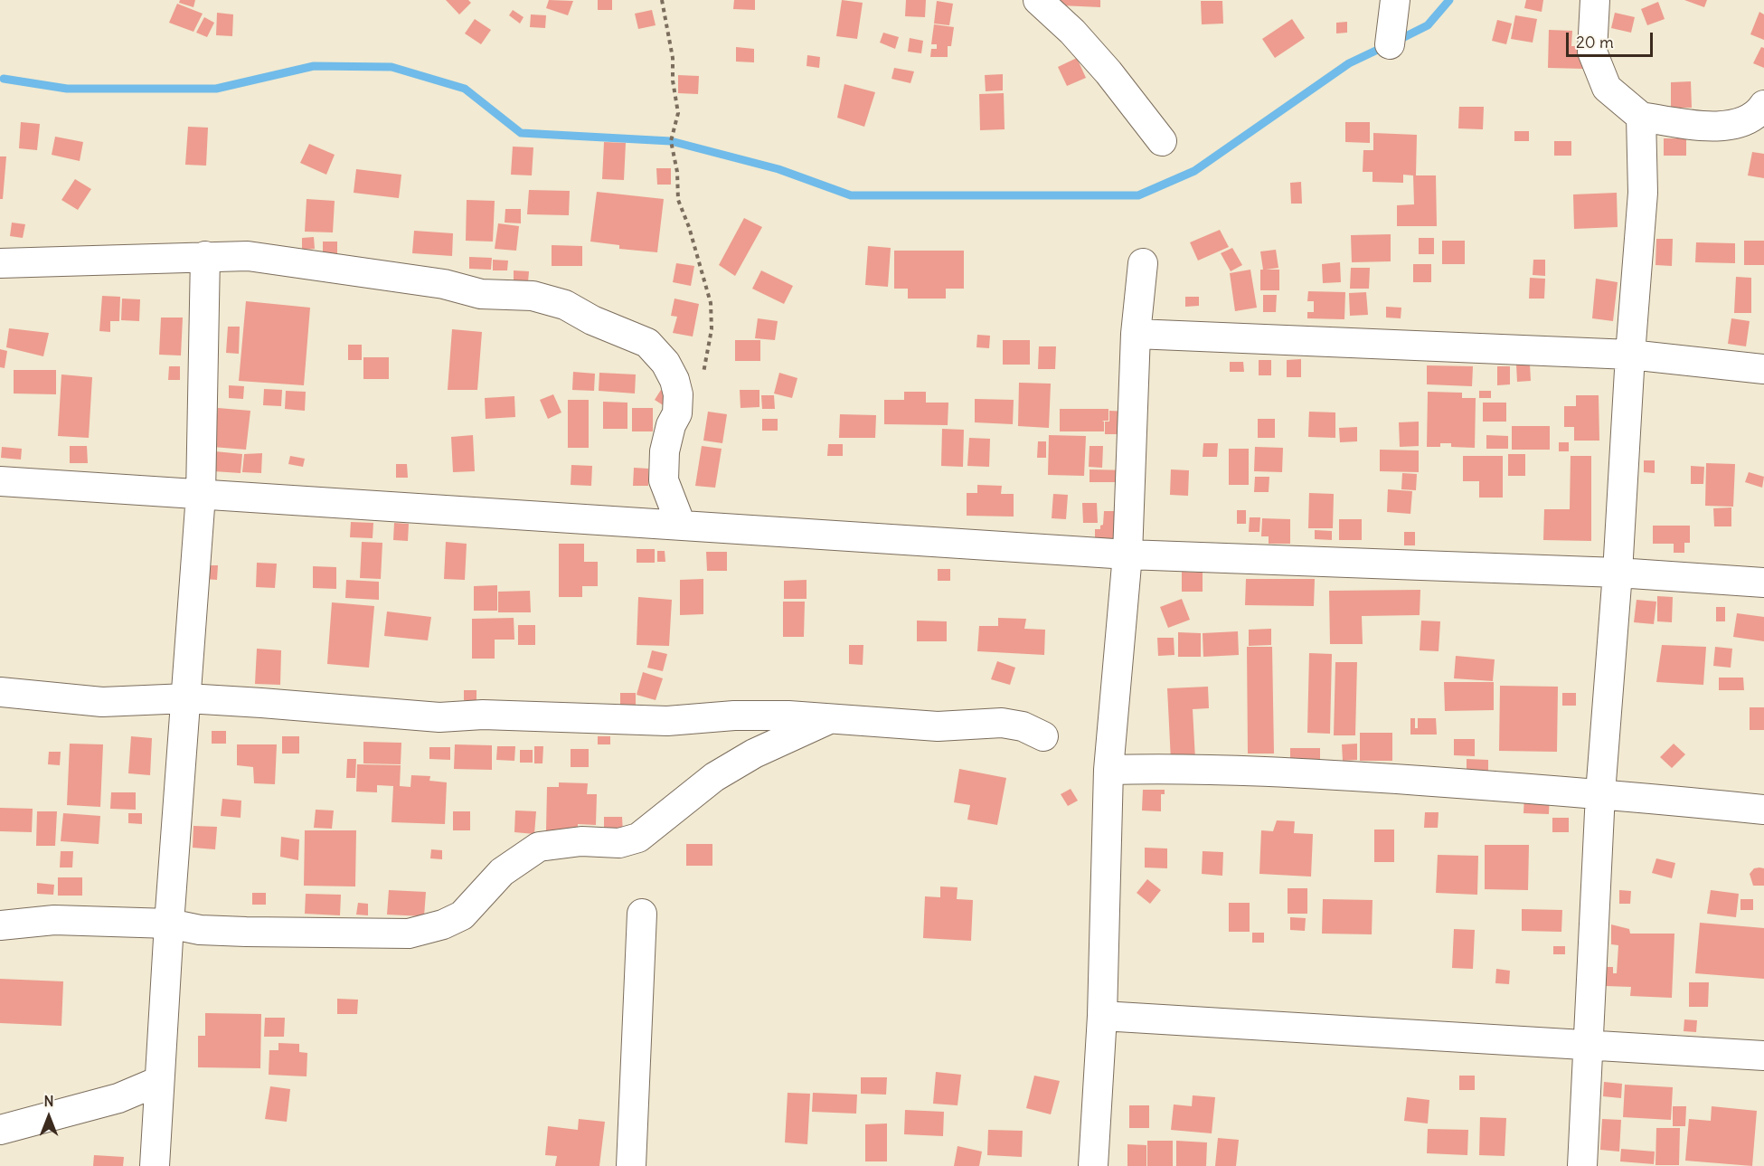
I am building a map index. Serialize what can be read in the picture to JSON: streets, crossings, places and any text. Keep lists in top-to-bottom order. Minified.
{"scale_bar":"20 m","north":"top"}
